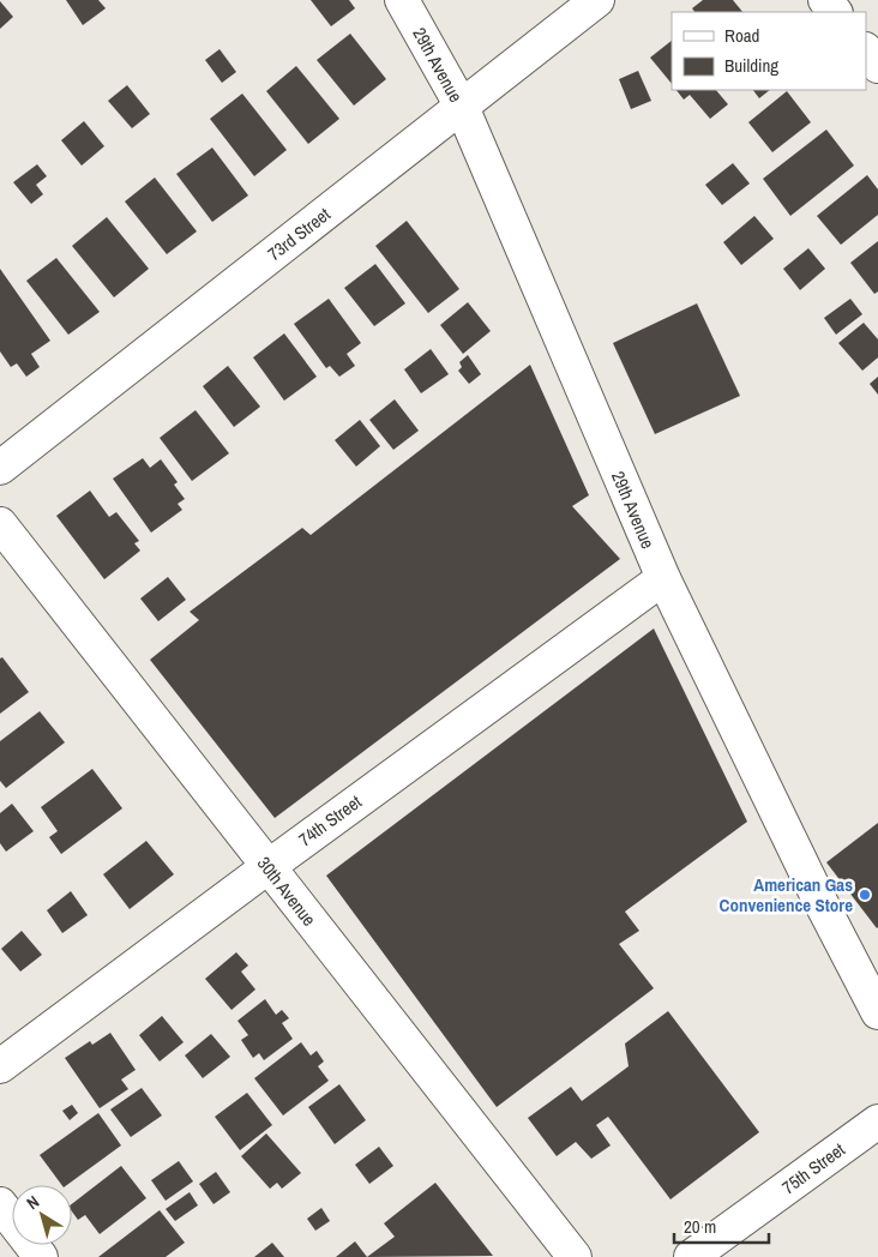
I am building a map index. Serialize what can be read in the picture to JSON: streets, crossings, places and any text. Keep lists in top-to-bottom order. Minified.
{"streets":{"street":["29th Avenue","73rd Street","74th Street","30th Avenue","75th Street"]},"crossings":[["29th Avenue","73rd Street"],["29th Avenue","74th Street"],["74th Street","30th Avenue"]],"places":["American Gas Convenience Store"],"legend":["Road","Building"],"scale_bar":"20 m","north":"top left"}
